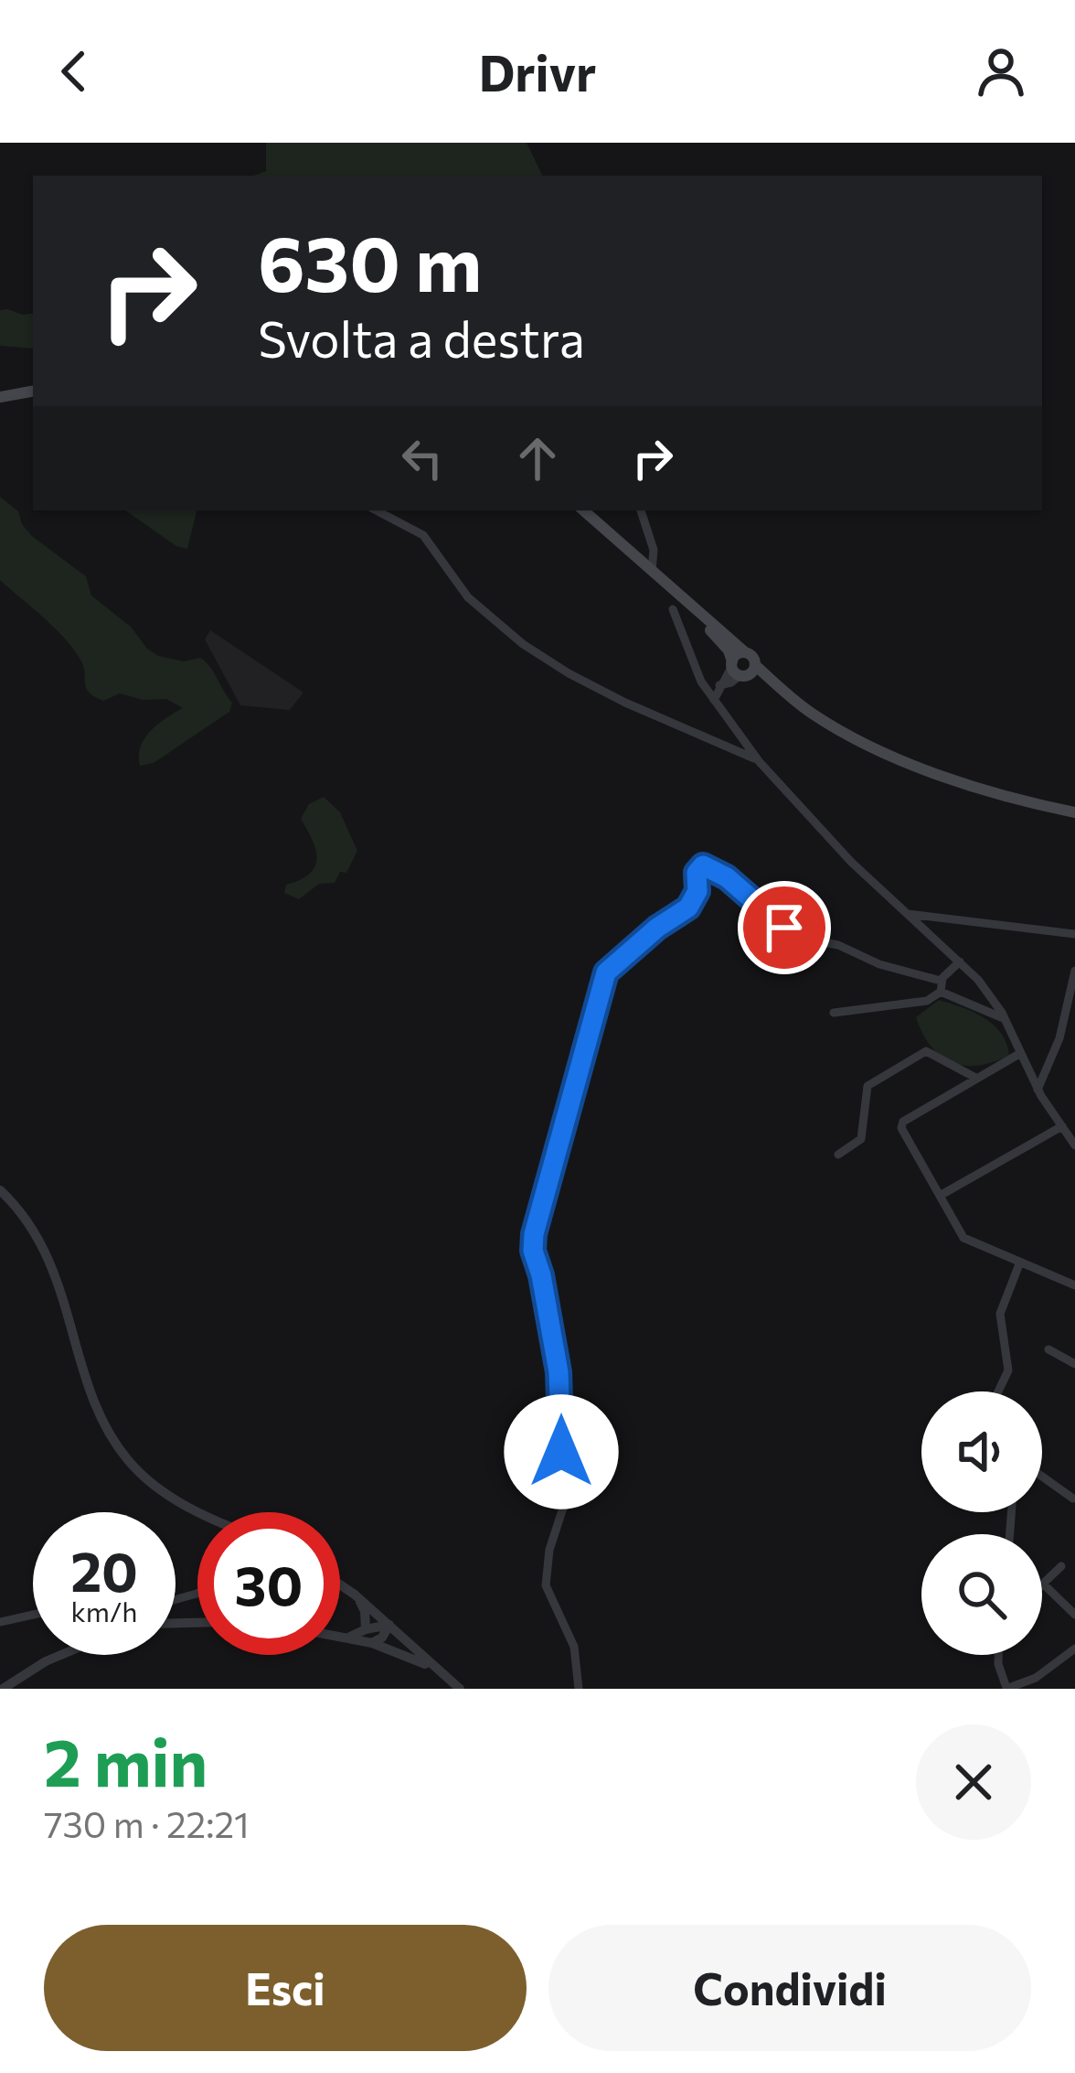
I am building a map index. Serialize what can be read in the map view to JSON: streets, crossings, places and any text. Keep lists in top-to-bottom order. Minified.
{"page":{"header":"Drivr","turn":["630 m","Svolta a destra"],"speed":"20 km/h","limit":"30","heading":["2 min","730 m · 22:21"],"buttons":["Esci","Condividi"]}}
